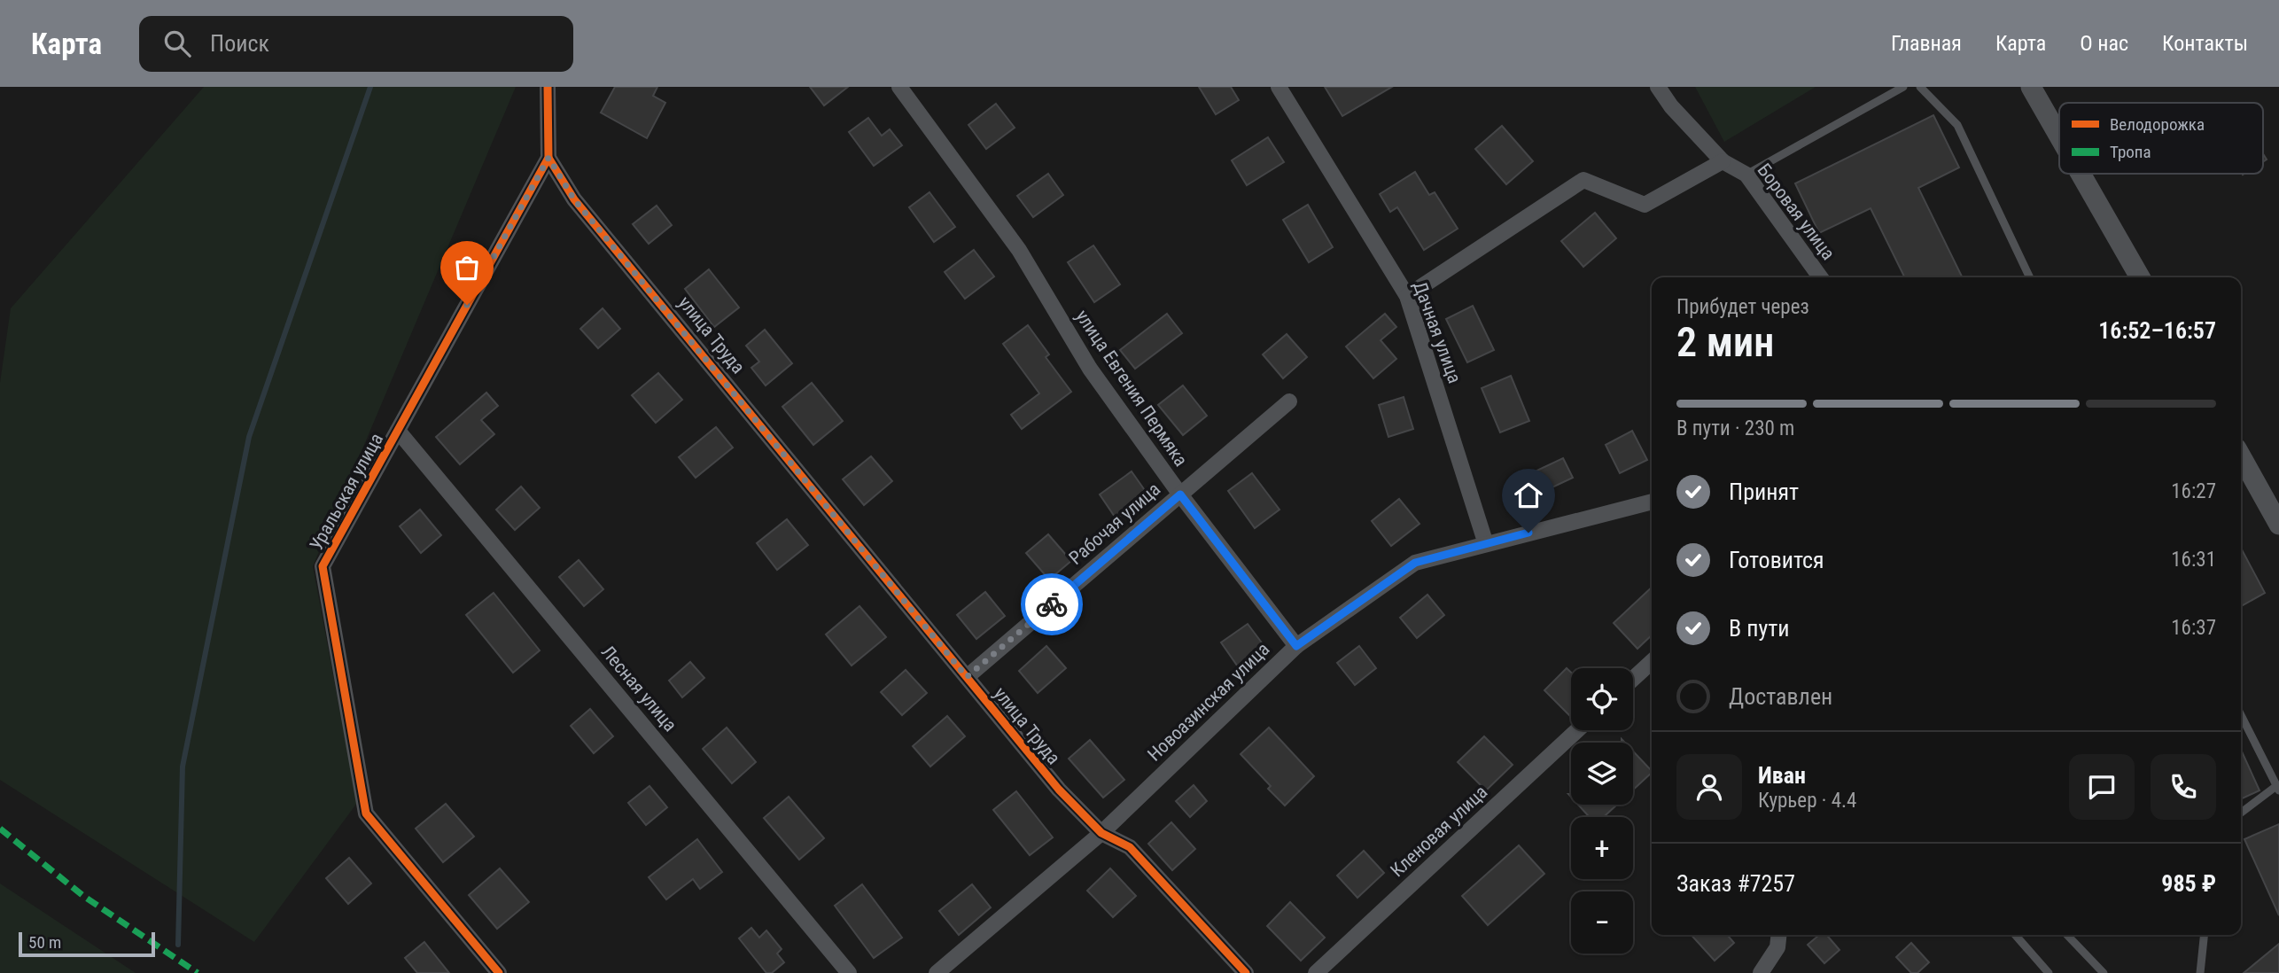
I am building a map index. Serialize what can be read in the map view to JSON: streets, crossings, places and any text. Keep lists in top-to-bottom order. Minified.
{"streets":{"street":["Боровая улица","Дачная улица","улица Труда","улица Евгения Пермяка","Уральская улица","Рабочая улица","Лесная улица","Новоазинская улица","Кленовая улица"]},"crossings":[["Дачная улица","Новоазинская улица"],["улица Труда","Уральская улица"],["улица Труда","Рабочая улица"],["улица Труда","Новоазинская улица"],["улица Евгения Пермяка","Рабочая улица"],["улица Евгения Пермяка","Новоазинская улица"],["Уральская улица","Лесная улица"]],"legend":["Велодорожка","Тропа"],"scale_bar":"50 m","page":{"header":"Карта","search":"Поиск","nav":["Главная","Карта","О нас","Контакты"],"heading":["2 мин","Прибудет через","16:52–16:57"],"panel":["Иван","Курьер · 4.4","Заказ #7257","985 ₽"],"bar":"В пути · 230 m","list":[["Принят","16:27"],["Готовится","16:31"],["В пути","16:37"],"Доставлен"],"map_buttons":["+","−"],"scale":"50 m"}}
